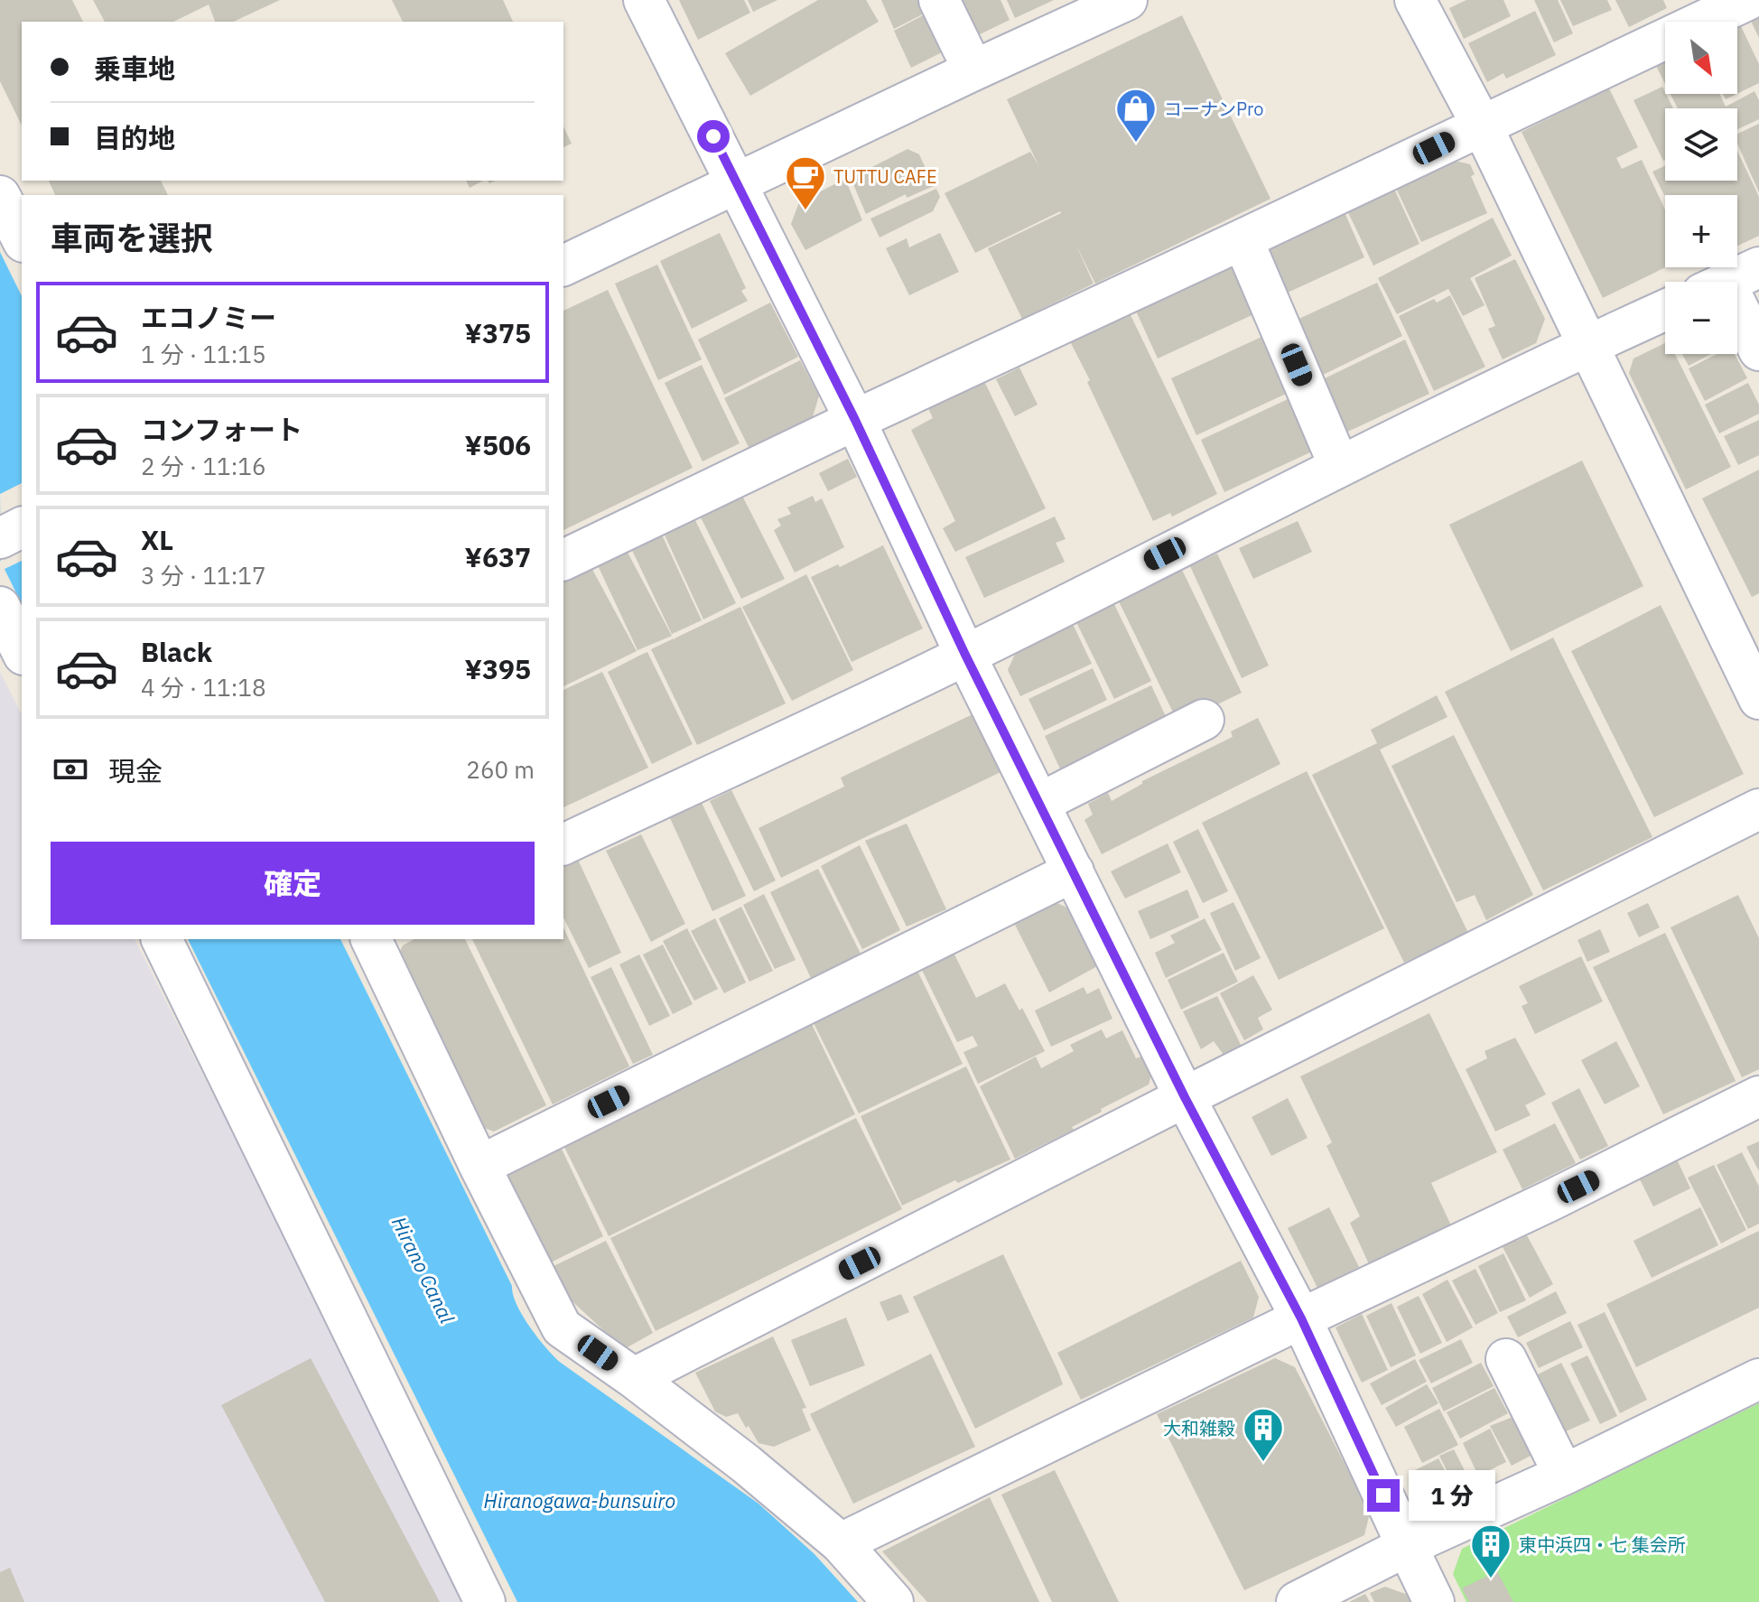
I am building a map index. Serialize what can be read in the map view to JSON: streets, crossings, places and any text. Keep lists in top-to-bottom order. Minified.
{"water":["Hirano Canal","Hiranogawa-bunsuiro"],"places":{"shop":["コーナンPro"],"cafe":["TUTTU CAFE"],"building":["大和雑穀","東中浜四・七 集会所"]},"north":"bottom right","page":{"map_buttons":["+","−"],"banner":["乗車地","目的地"],"heading":"車両を選択","list":[{"name":"エコノミー","note":"1 分 · 11:15","value":"¥375"},{"name":"コンフォート","note":"2 分 · 11:16","value":"¥506"},{"name":"XL","note":"3 分 · 11:17","value":"¥637"},{"name":"Black","note":"4 分 · 11:18","value":"¥395"}],"pay":["現金","260 m"],"buttons":"確定","bubble":"1 分"}}
